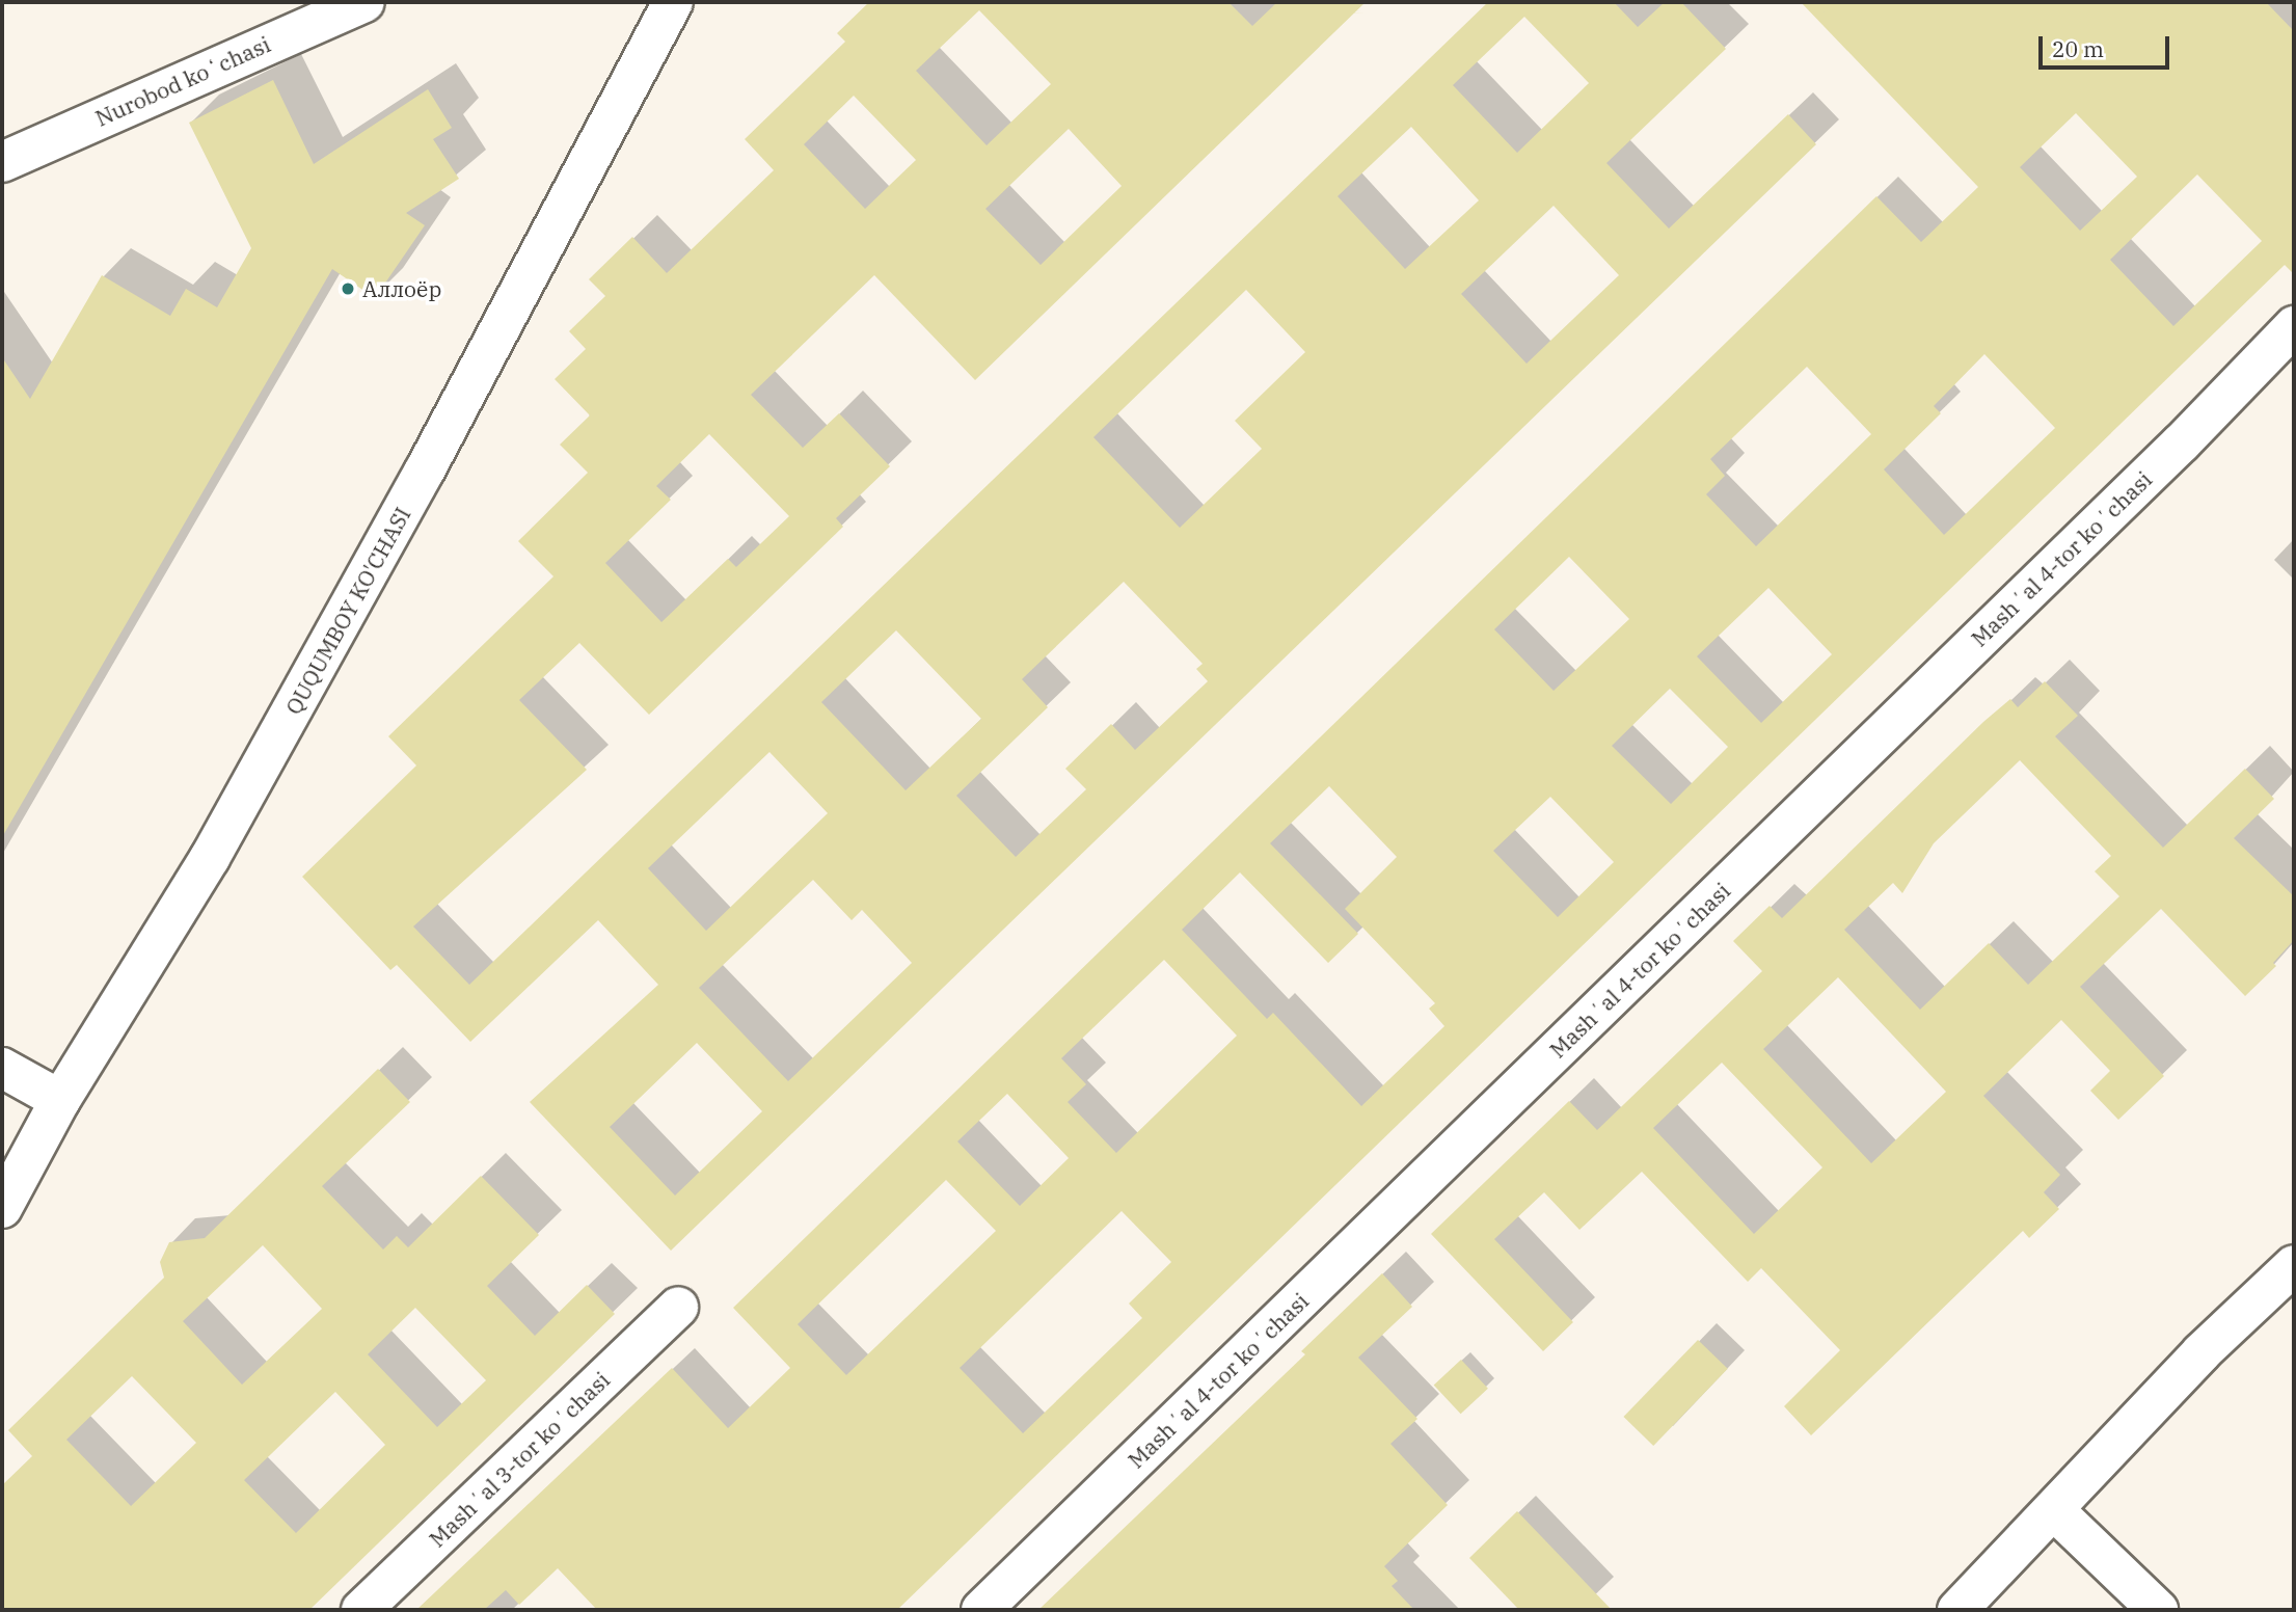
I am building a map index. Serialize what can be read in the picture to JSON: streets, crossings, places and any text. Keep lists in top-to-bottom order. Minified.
{"streets":{"street":["Nurobod koʻchasi","Mashʼal 4-tor koʼchasi","QUQUMBOY KO'CHASI","Mashʼal 3-tor koʼchasi"]},"places":["Аллоёр"],"scale_bar":"20 m"}
